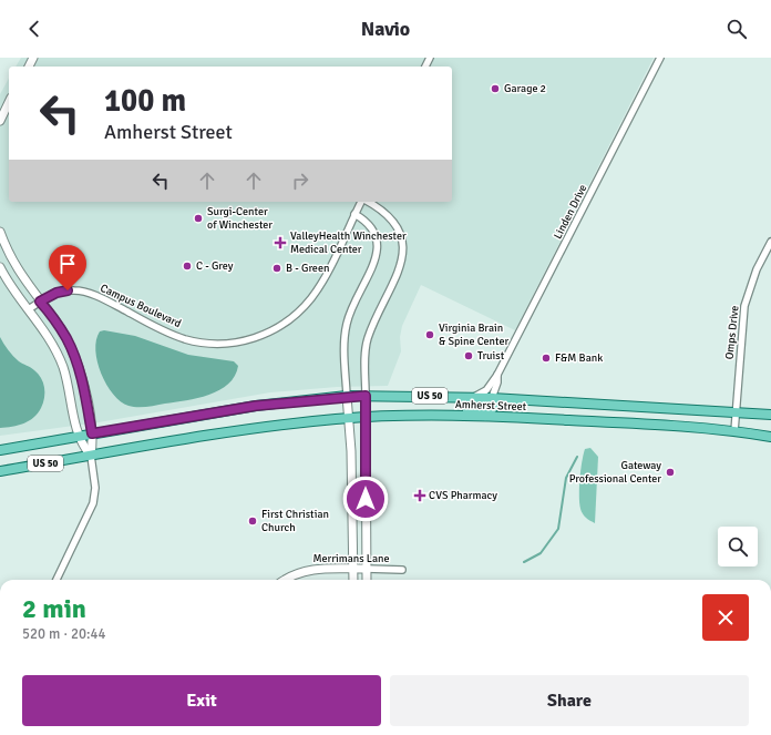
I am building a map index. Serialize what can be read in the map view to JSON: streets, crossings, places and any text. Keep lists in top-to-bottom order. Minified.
{"streets":{"main road":["US 50","Amherst Street"],"street":["Linden Drive","Campus Boulevard","Omps Drive","Merrimans Lane"]},"crossings":[["Linden Drive","Amherst Street"],["Campus Boulevard","Amherst Street"],["Campus Boulevard","Merrimans Lane"],["Omps Drive","Amherst Street"]],"places":{"other":["Garage 2","Surgi-Center of Winchester","C - Grey","B - Green","Virginia Brain & Spine Center","Truist","F&M Bank","Gateway Professional Center","First Christian Church"],"health":["ValleyHealth Winchester Medical Center","CVS Pharmacy"]},"page":{"header":"Navio","turn":["100 m","Amherst Street"],"heading":["2 min","520 m · 20:44"],"buttons":["Exit","Share"]}}
